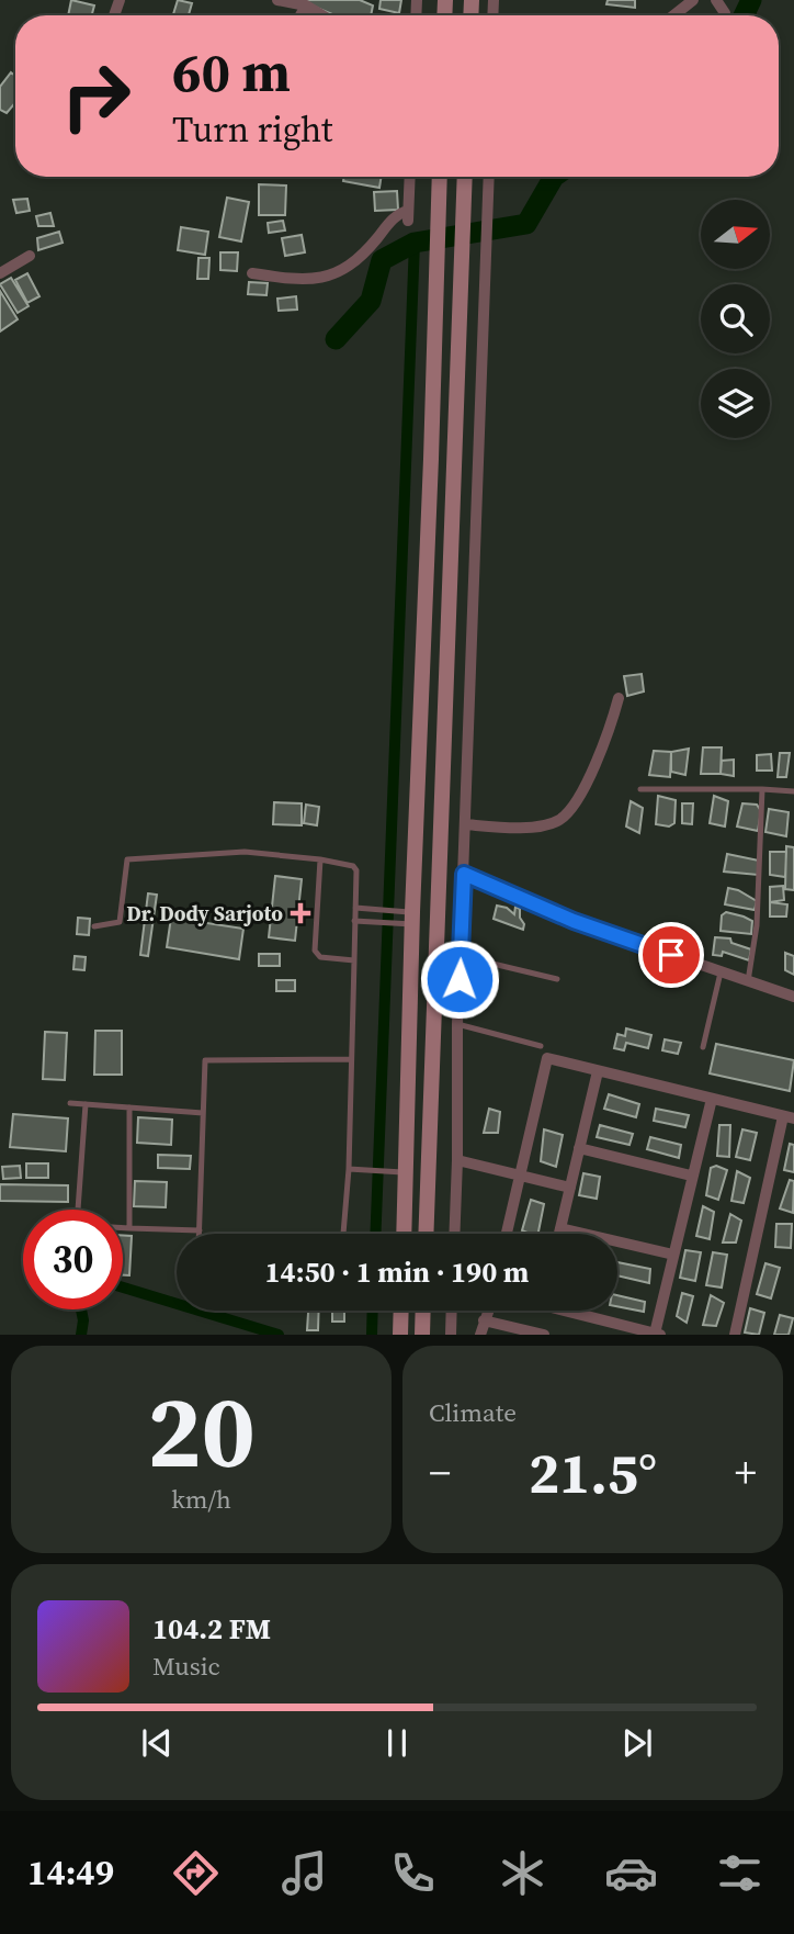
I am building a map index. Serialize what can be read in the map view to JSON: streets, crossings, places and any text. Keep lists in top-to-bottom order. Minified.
{"places":{"health":["Dr. Dody Sarjoto"]},"north":"right","page":{"turn":["60 m","Turn right"],"limit":"30","trip":"14:50 · 1 min · 190 m","tile":[["20","km/h"],"Climate"],"heat":["−","21.5°","+"],"song":["104.2 FM","Music"],"tabs":"14:49"}}
